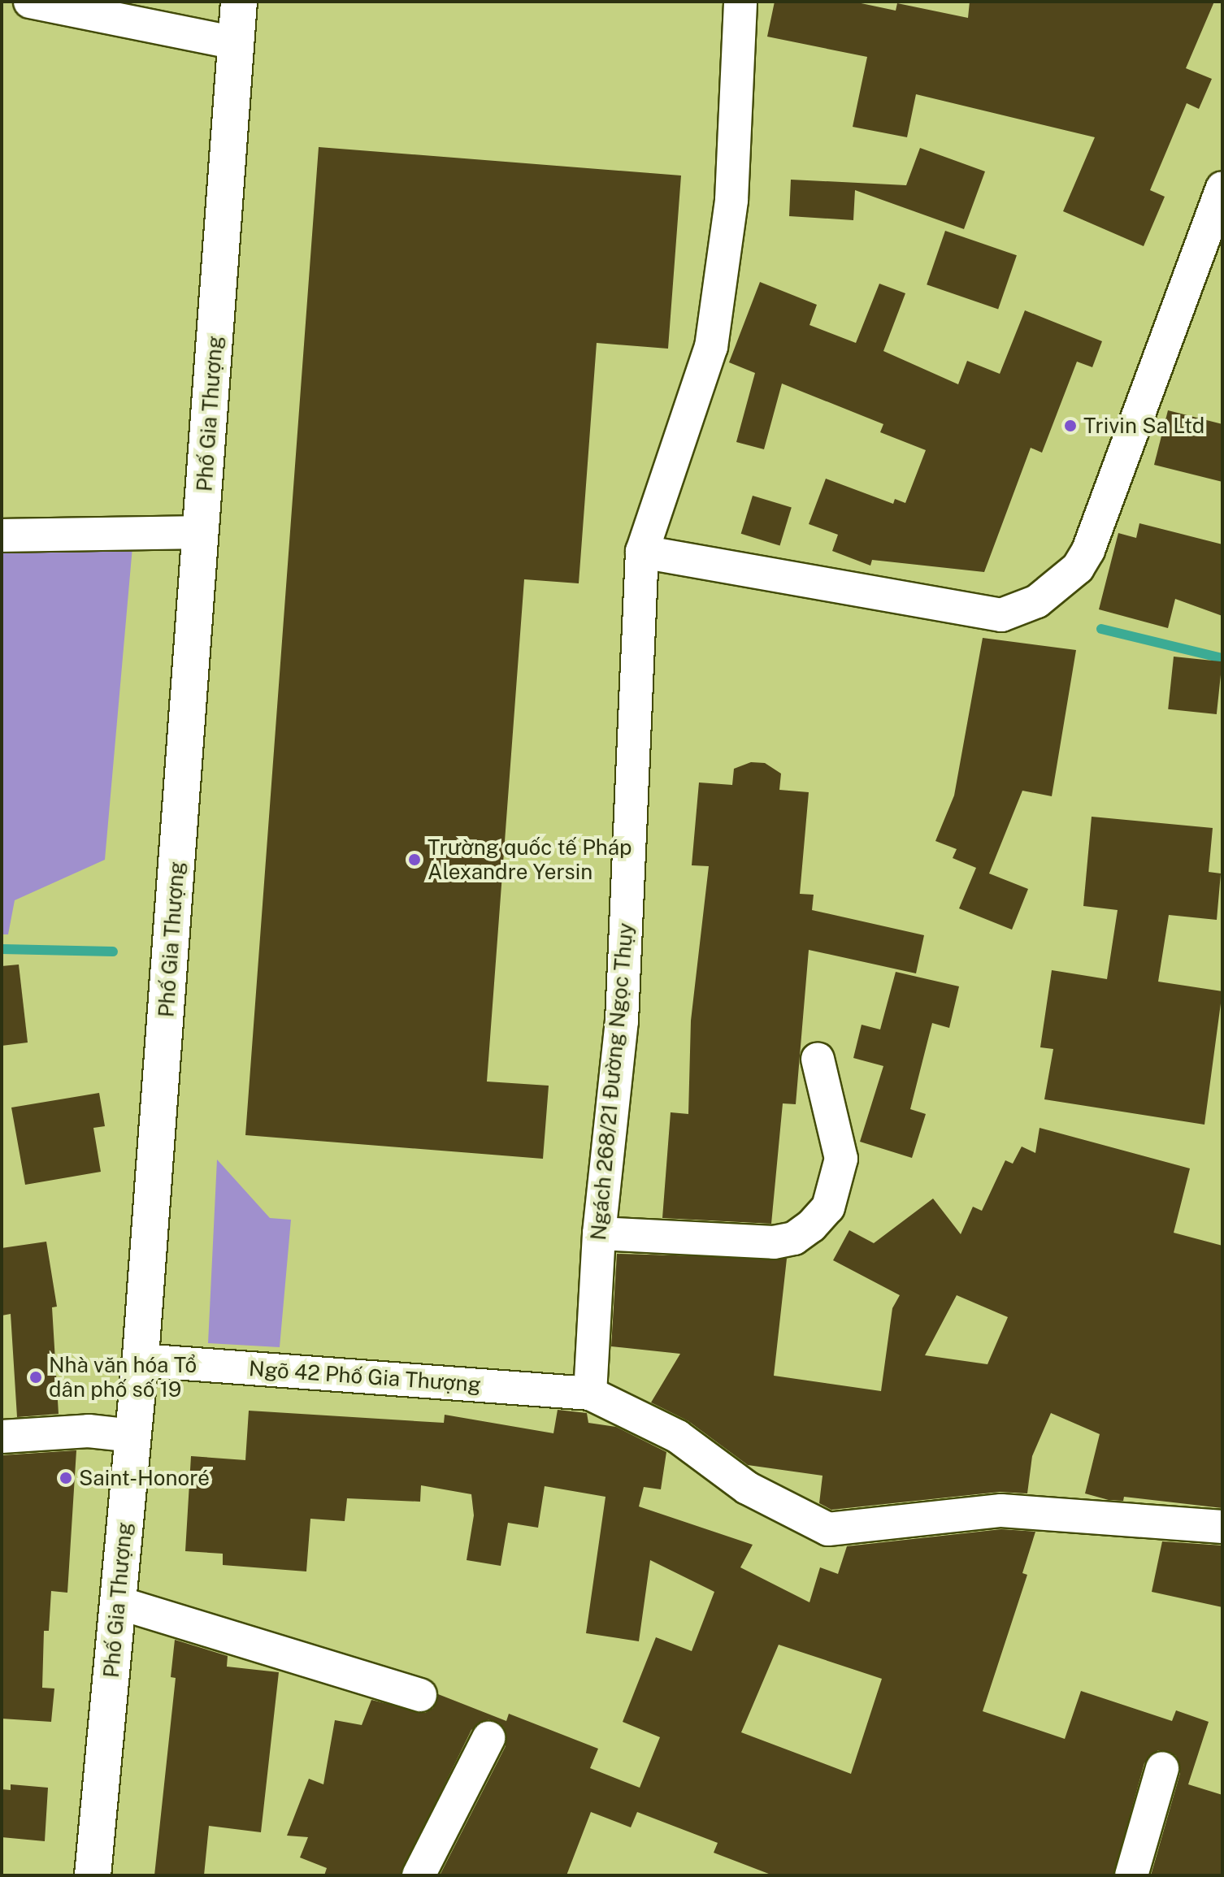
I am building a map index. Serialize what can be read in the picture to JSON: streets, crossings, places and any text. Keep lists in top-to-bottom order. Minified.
{"streets":{"street":["Phố Gia Thượng","Ngách 268/21 Đường Ngọc Thụy","Ngõ 42 Phố Gia Thượng"]},"crossings":[["Phố Gia Thượng","Ngõ 42 Phố Gia Thượng"],["Ngách 268/21 Đường Ngọc Thụy","Ngõ 42 Phố Gia Thượng"]],"places":["Trivin Sa Ltd","Trường quốc tế Pháp Alexandre Yersin","Nhà văn hóa Tổ dân phố số 19","Saint-Honoré"]}
